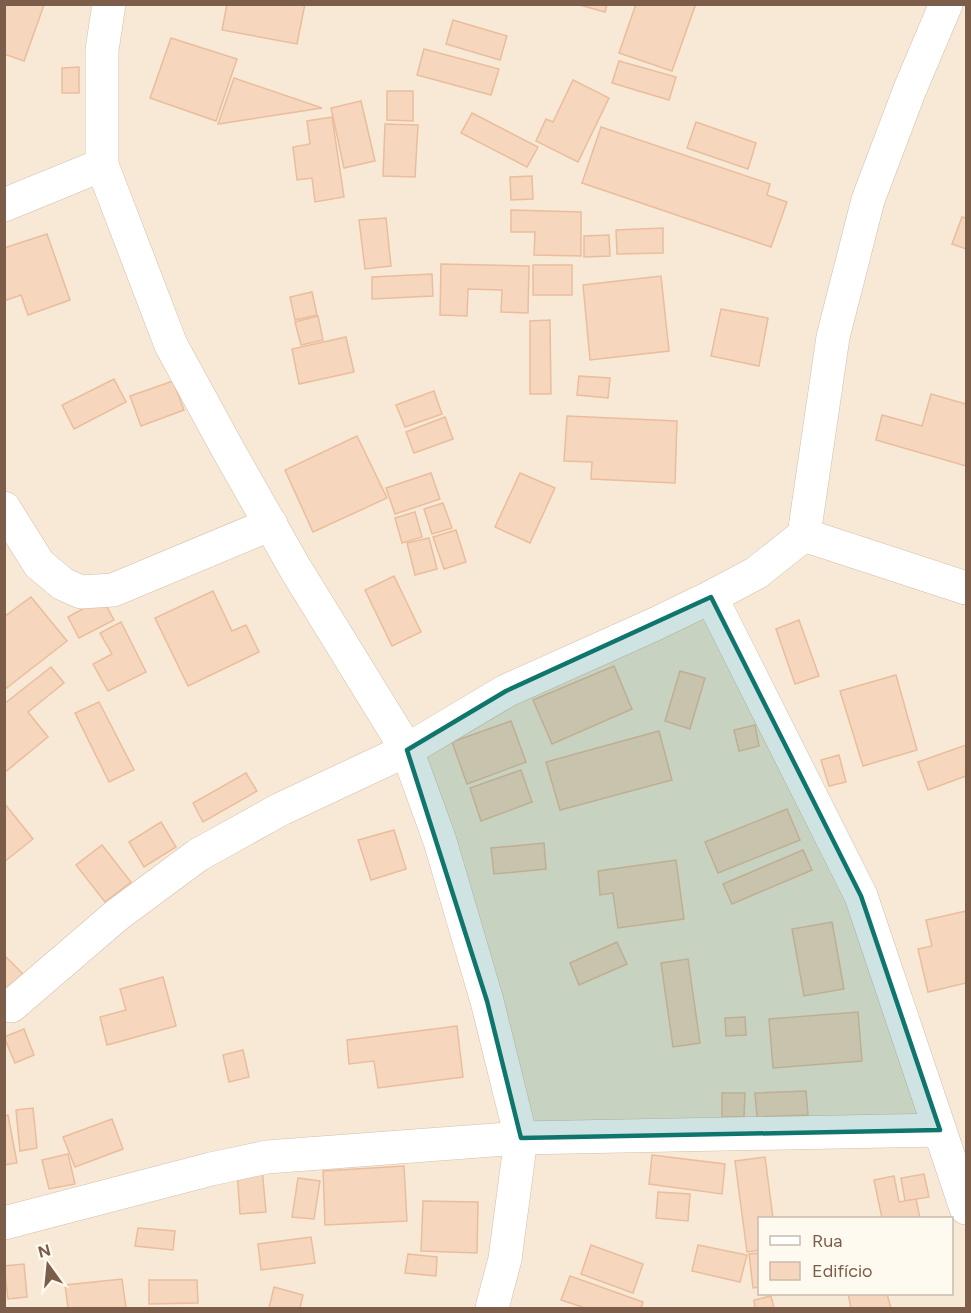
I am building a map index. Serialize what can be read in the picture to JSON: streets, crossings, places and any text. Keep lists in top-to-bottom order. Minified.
{"legend":["Rua","Edifício"],"north":"top"}
